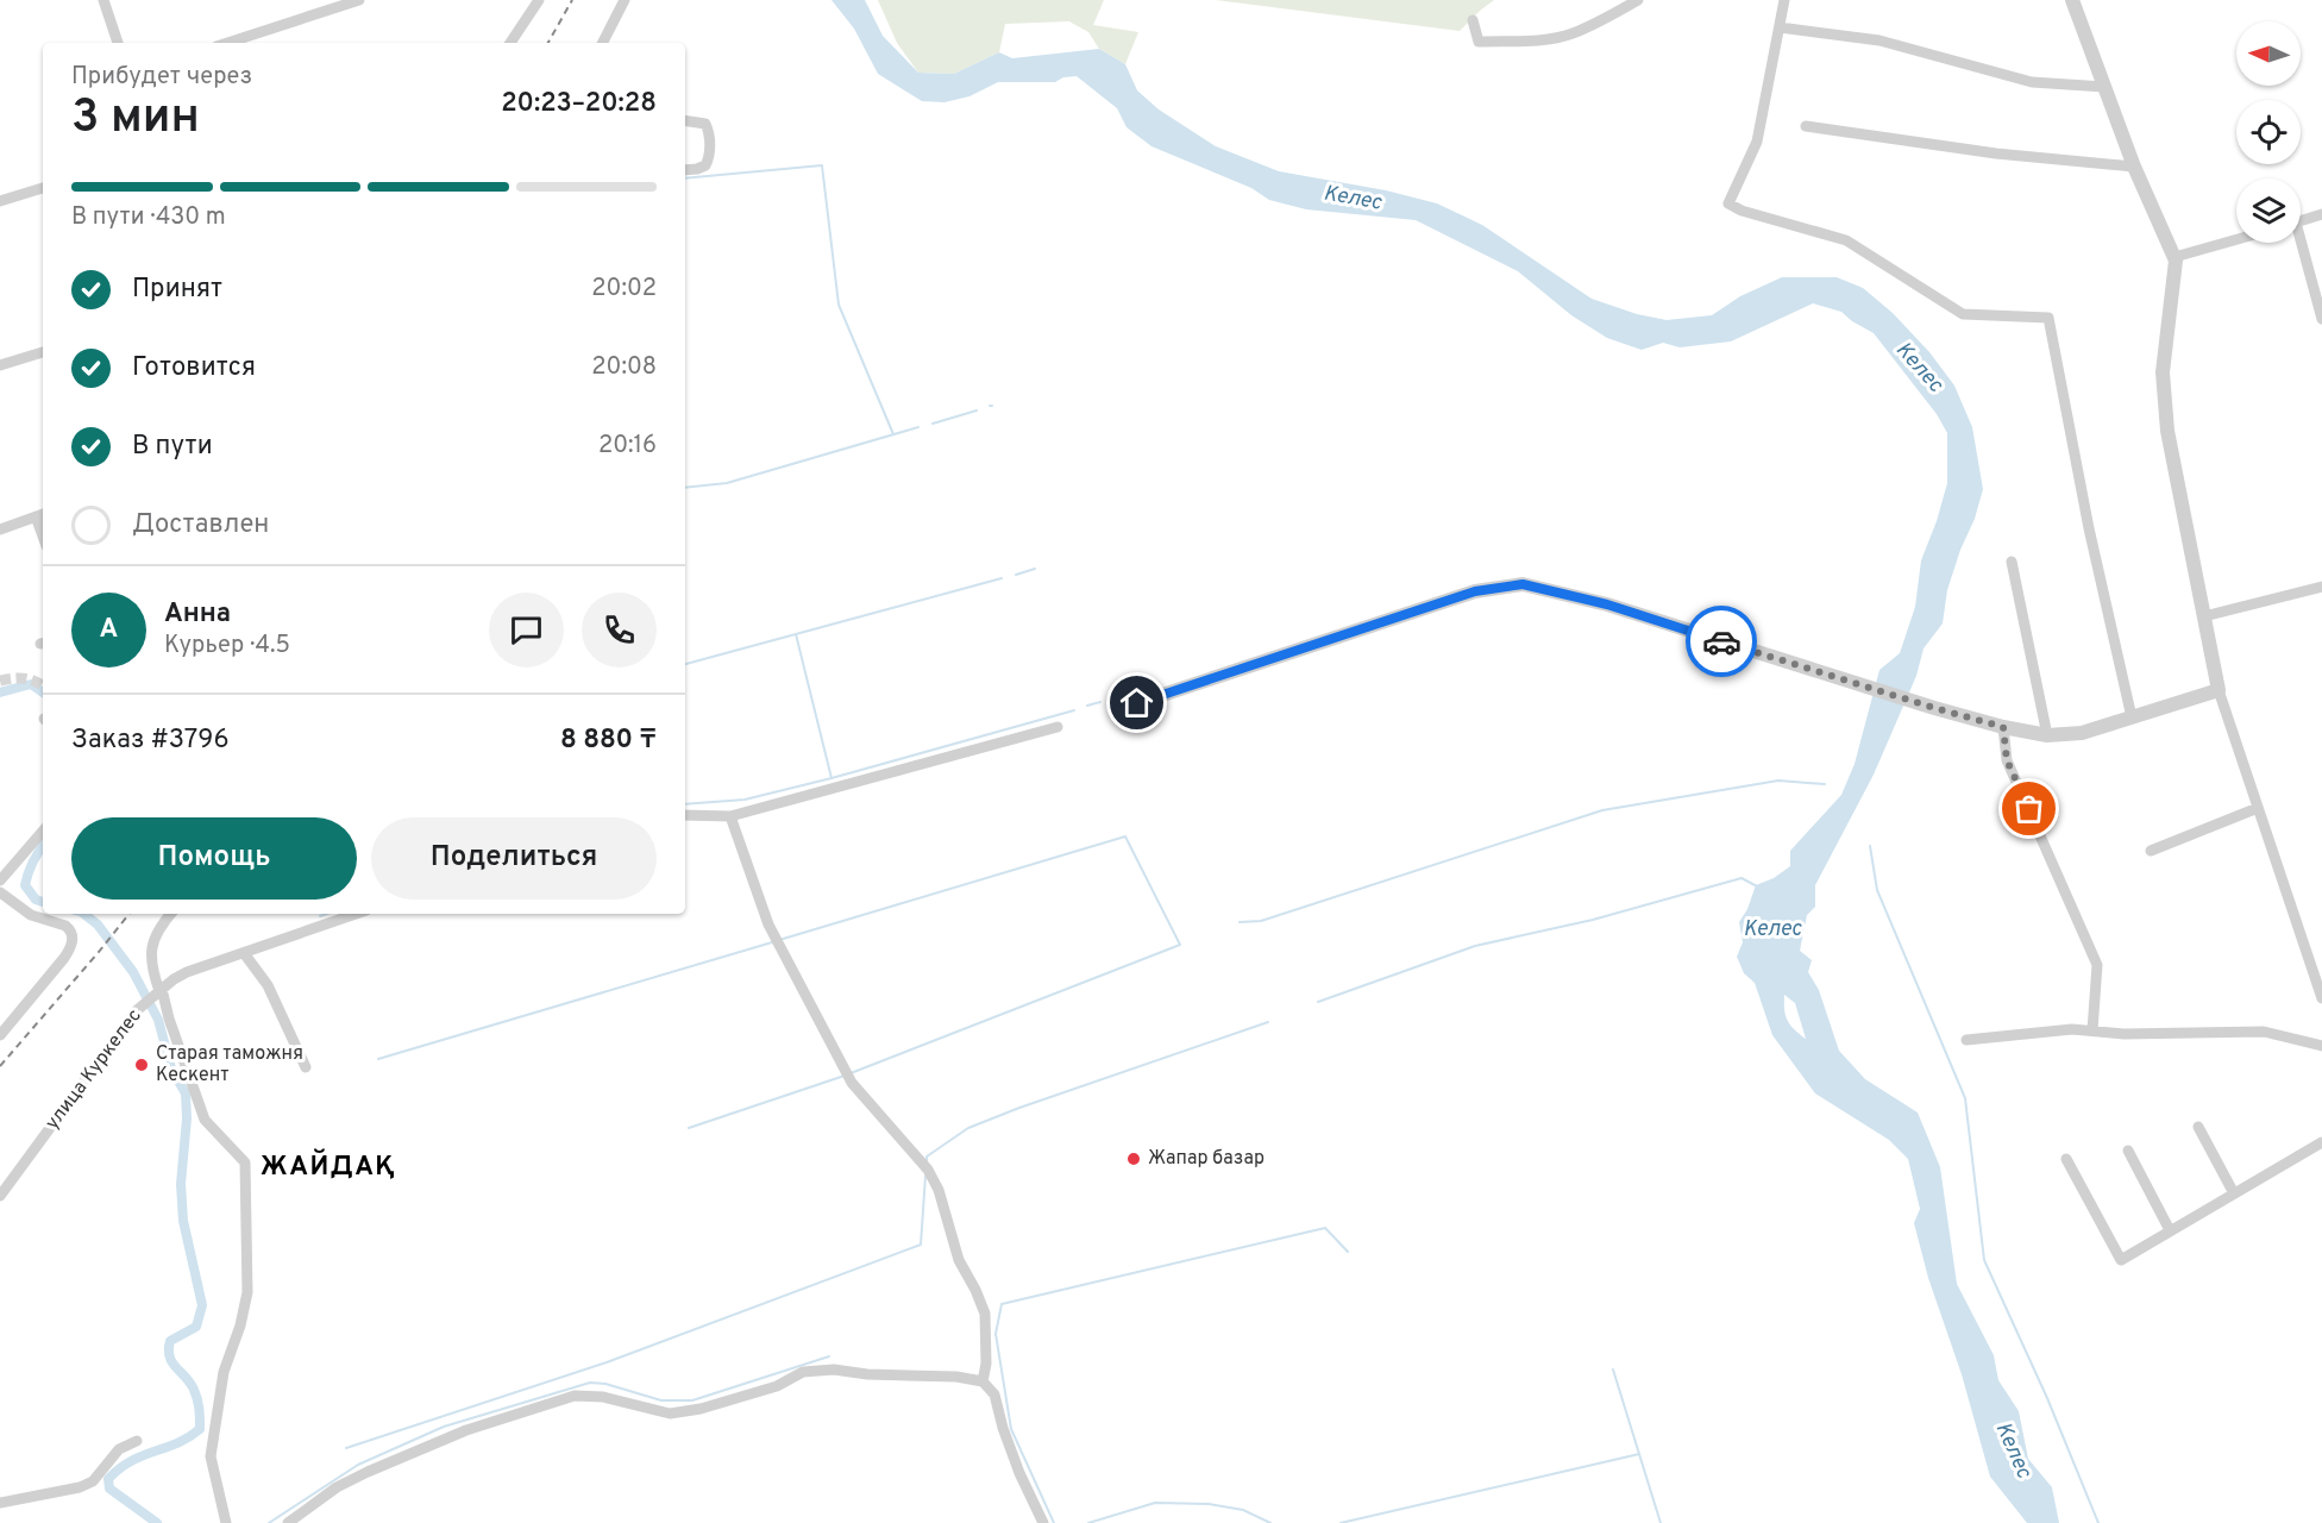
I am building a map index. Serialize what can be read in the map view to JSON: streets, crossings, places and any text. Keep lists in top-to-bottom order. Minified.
{"streets":{"street":["улица Куркелес"]},"districts":["ЖАЙДАҚ"],"water":["Келес"],"places":["Старая таможня Кескент","Жапар базар"],"north":"left","page":{"heading":["3 мин","Прибудет через","20:23–20:28"],"panel":["Анна","Курьер · 4.5","Заказ #3796","8 880 ₸"],"bar":"В пути · 430 m","list":[["Принят","20:02"],["Готовится","20:08"],["В пути","20:16"],"Доставлен"],"round":"А","buttons":["Помощь","Поделиться"]}}
